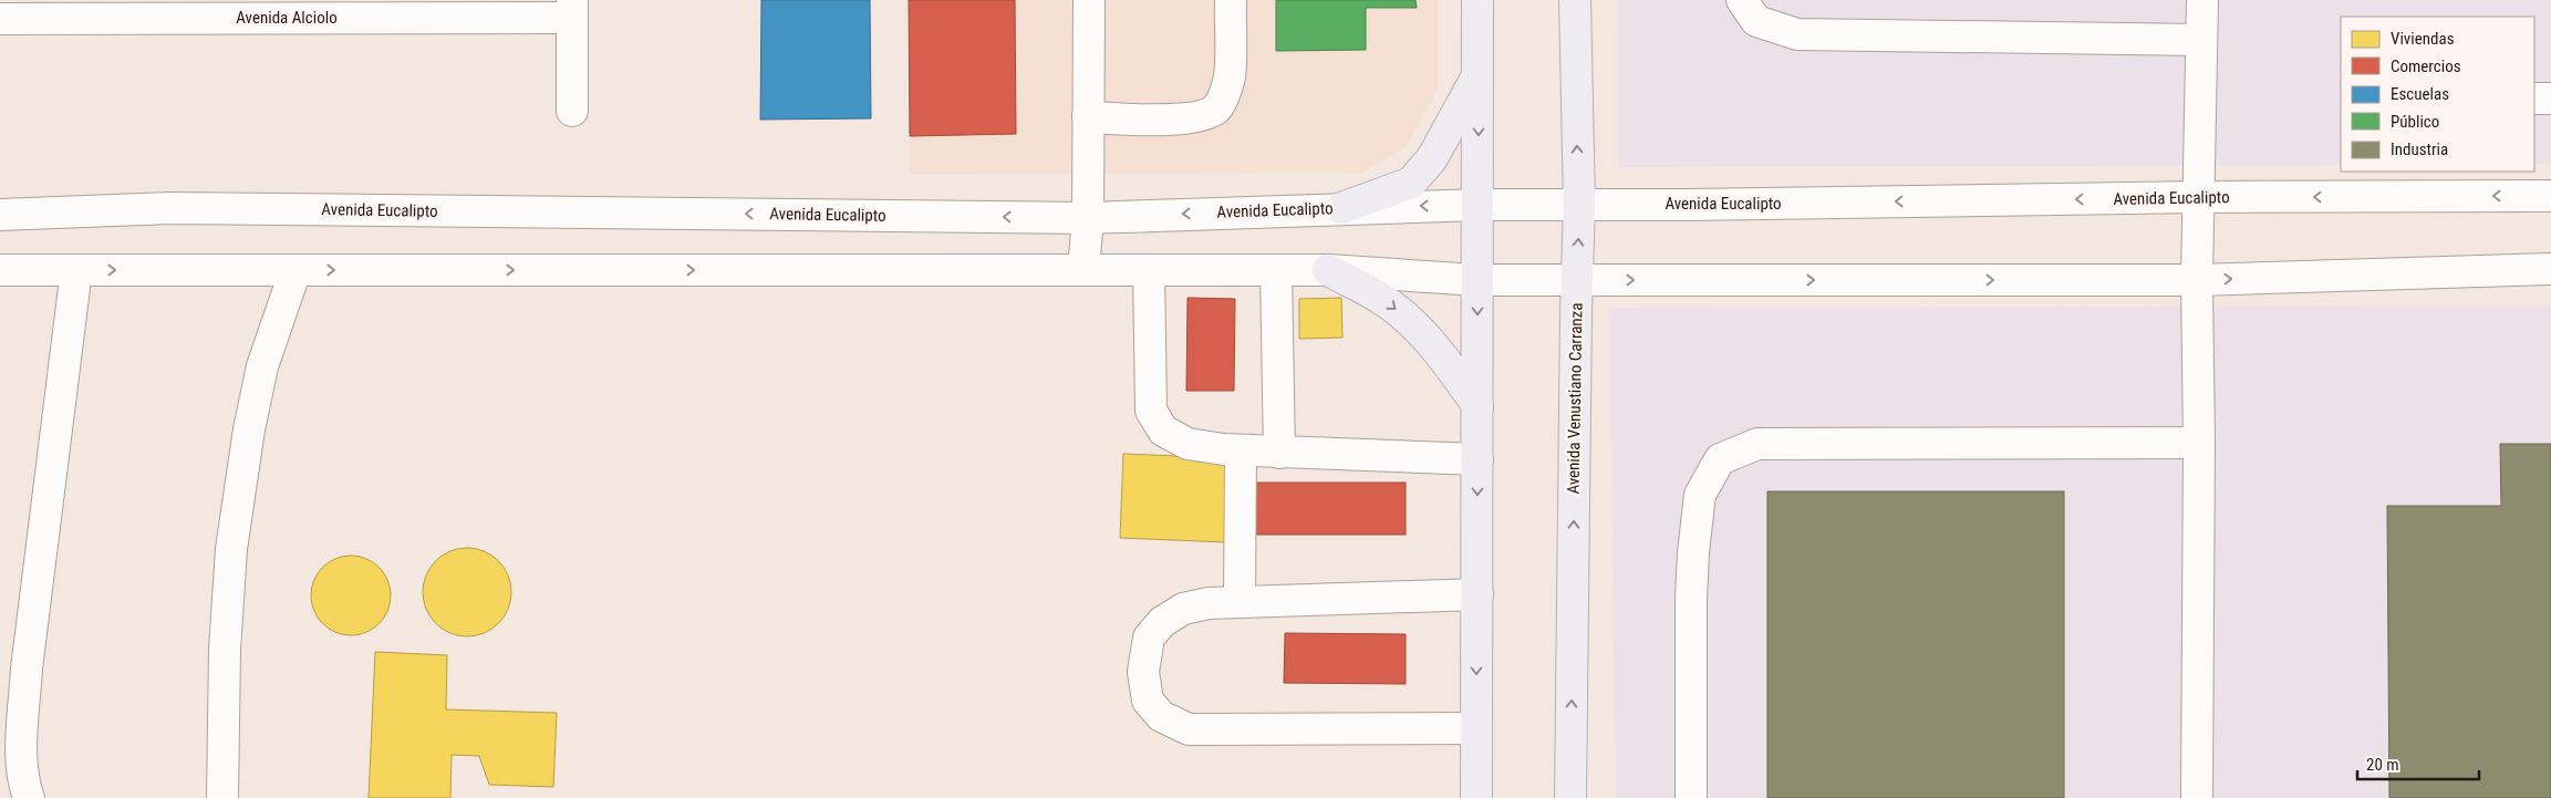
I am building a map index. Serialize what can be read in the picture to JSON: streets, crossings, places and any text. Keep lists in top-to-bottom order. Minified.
{"streets":{"main road":["Avenida Venustiano Carranza"],"street":["Avenida Alciolo","Avenida Eucalipto"]},"crossings":[["Avenida Eucalipto","Avenida Venustiano Carranza"]],"legend":["Viviendas","Comercios","Escuelas","Público","Industria"],"scale_bar":"20 m"}
